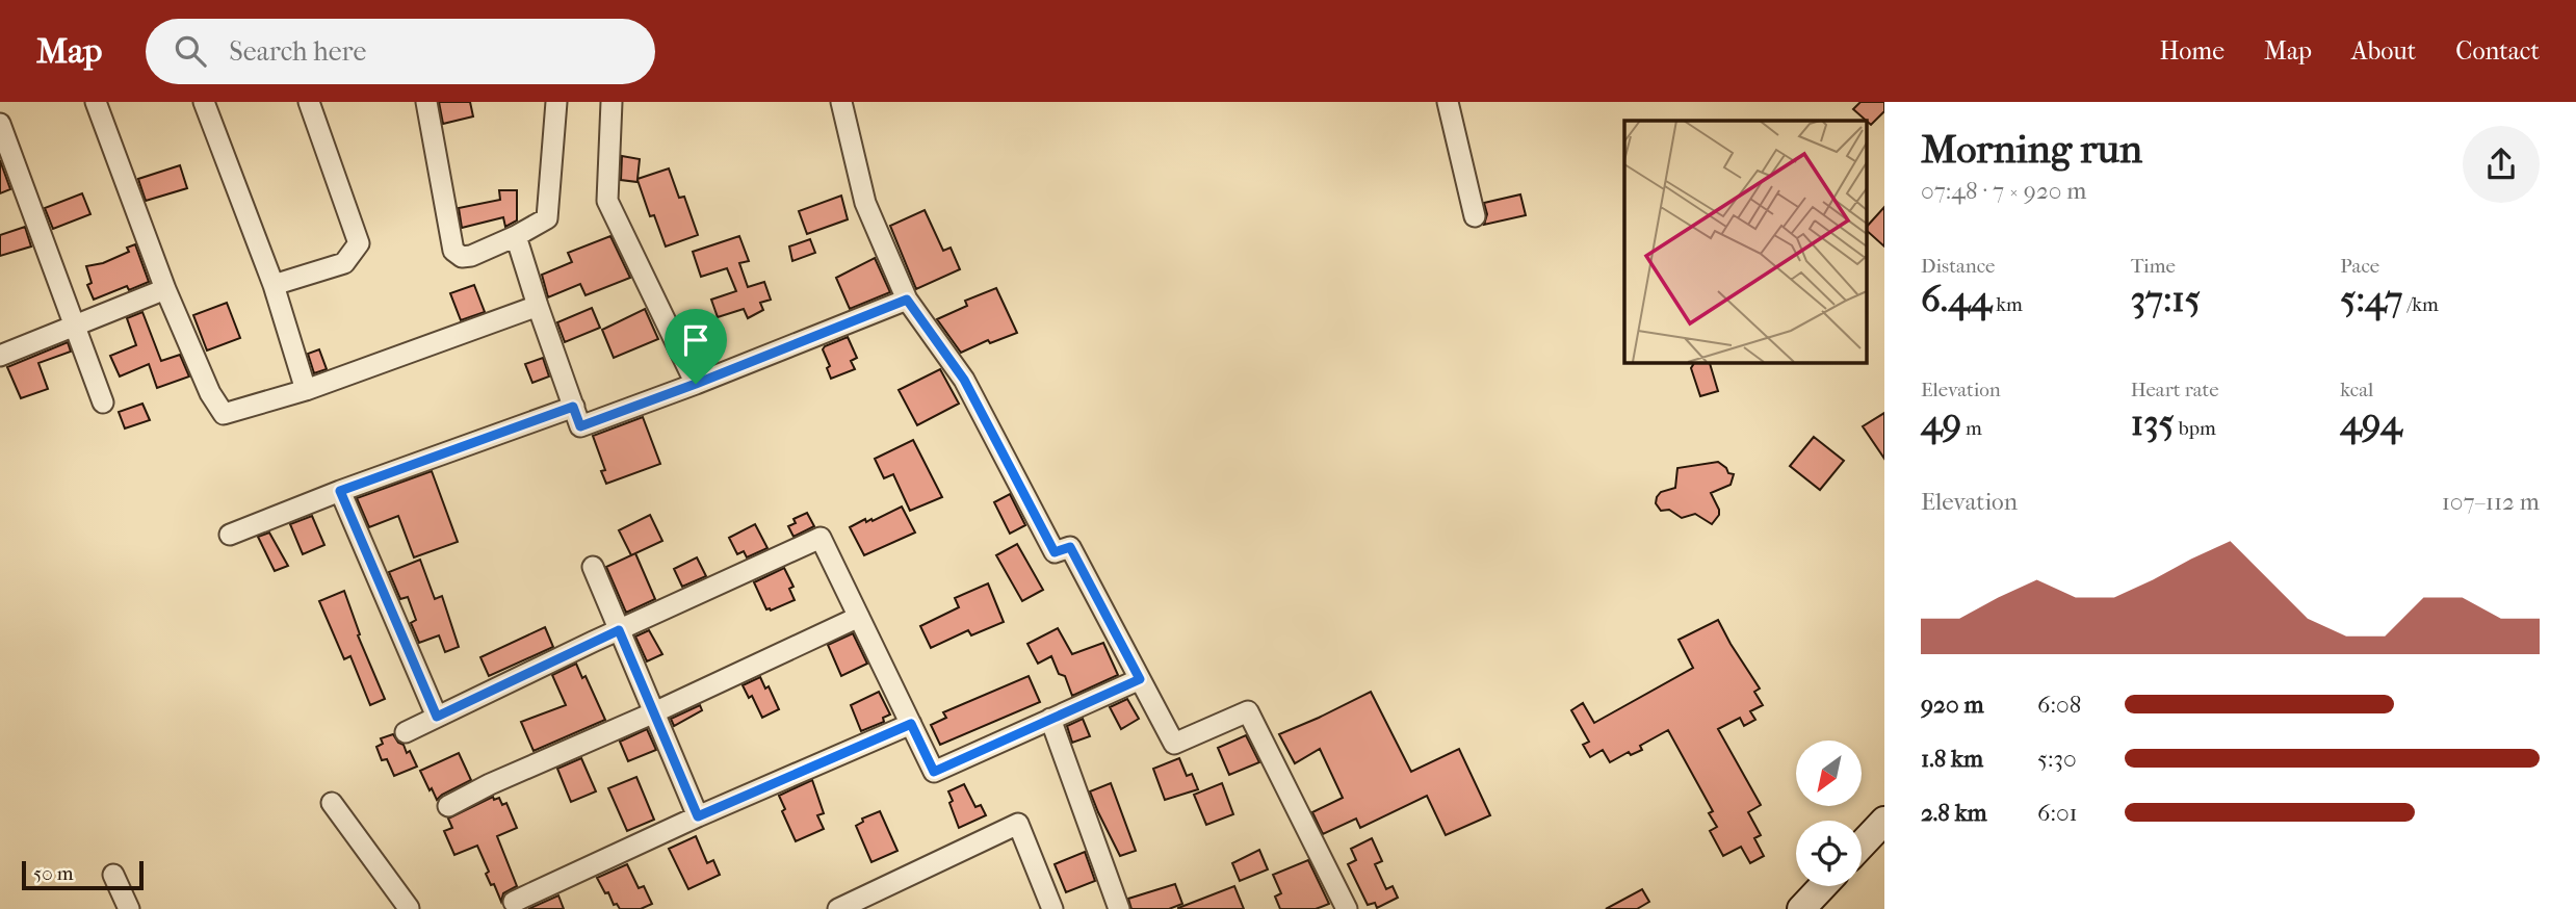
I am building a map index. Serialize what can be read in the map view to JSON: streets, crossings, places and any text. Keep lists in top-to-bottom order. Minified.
{"scale_bar":"50 m","north":"bottom left","page":{"header":"Map","search":"Search here","nav":["Home","Map","About","Contact"],"heading":["Morning run","07:48 · 7 × 920 m"],"stats":[["Distance","6.44 km"],["Time","37:15"],["Pace","5:47 /km"],["Elevation","49 m"],["Heart rate","135 bpm"],["kcal","494"]],"chart":["Elevation","107–112 m"],"list":[{"name":"920 m","note":"6:08"},{"name":"1.8 km","note":"5:30"},{"name":"2.8 km","note":"6:01"}],"scale":"50 m"}}
